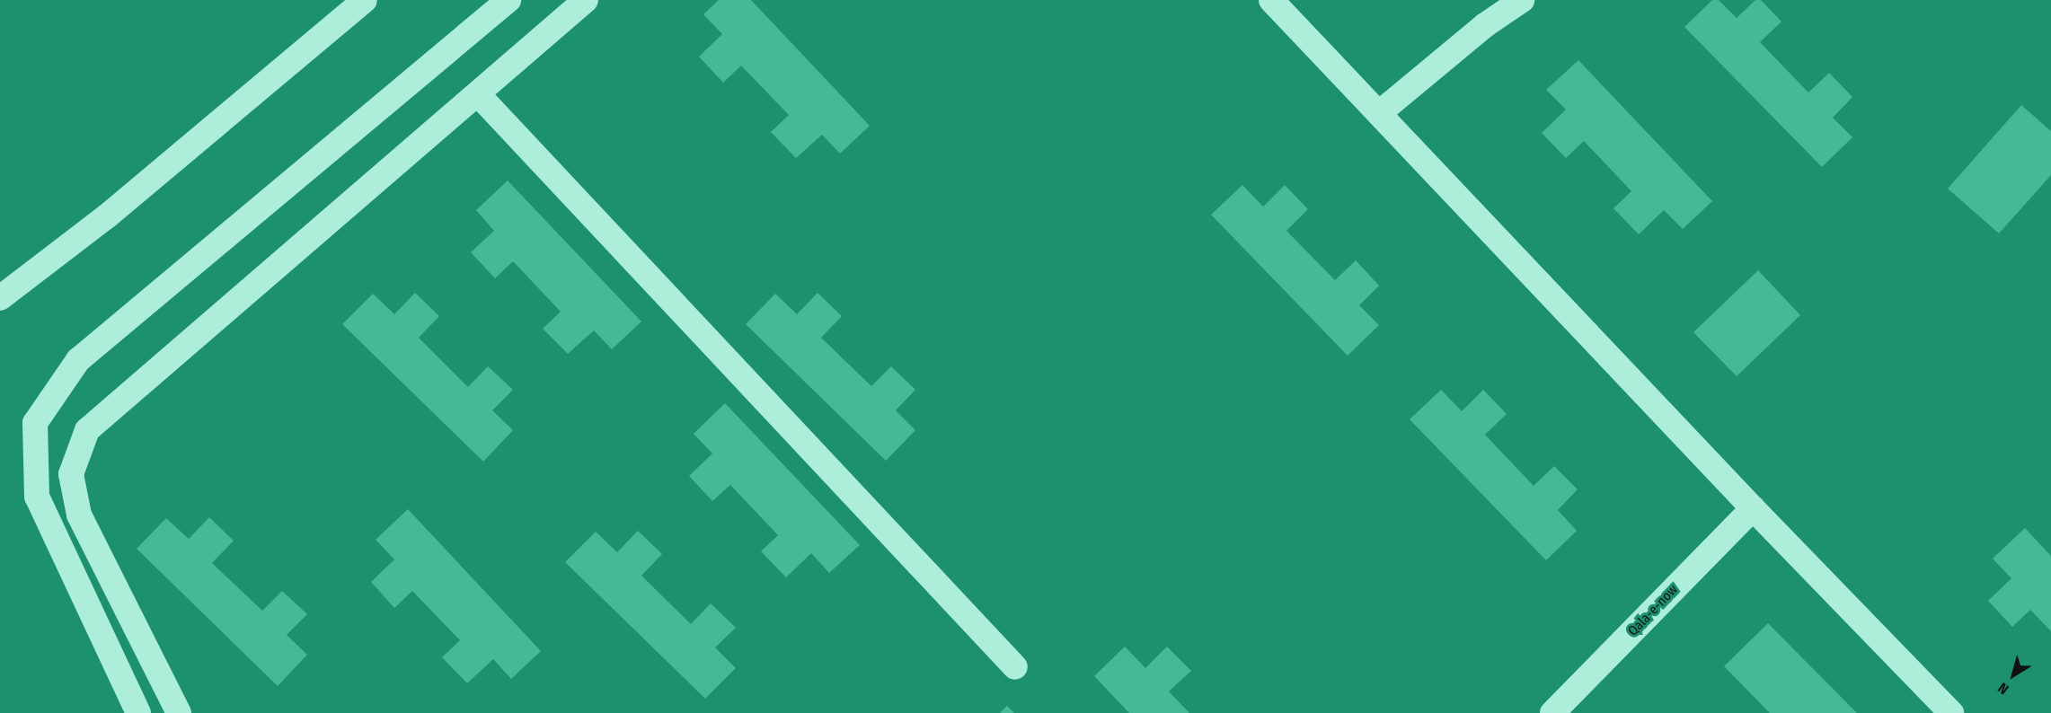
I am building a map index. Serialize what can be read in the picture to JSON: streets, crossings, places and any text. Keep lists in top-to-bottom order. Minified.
{"streets":{"street":["Qala-e-now"]},"north":"bottom left"}
